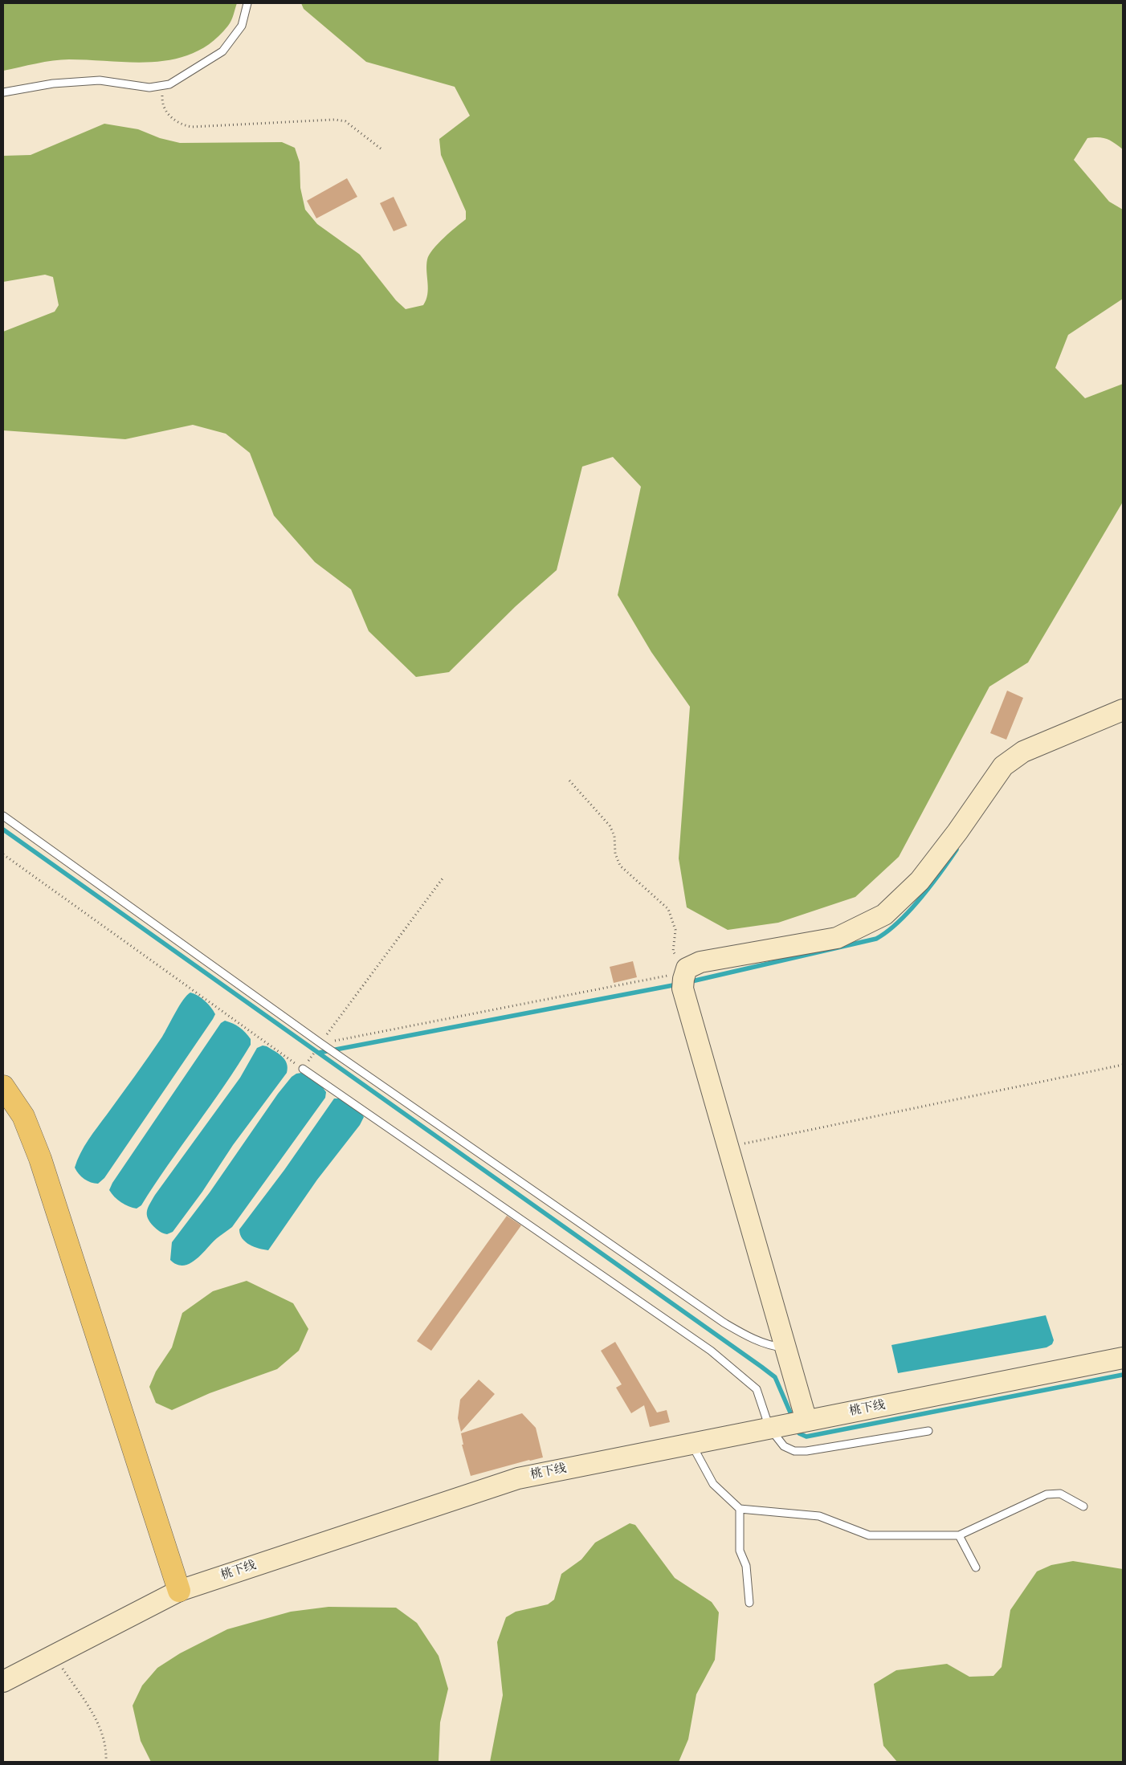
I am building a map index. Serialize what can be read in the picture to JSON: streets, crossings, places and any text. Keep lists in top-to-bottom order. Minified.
{"streets":{"main road":["桃下线"]}}
